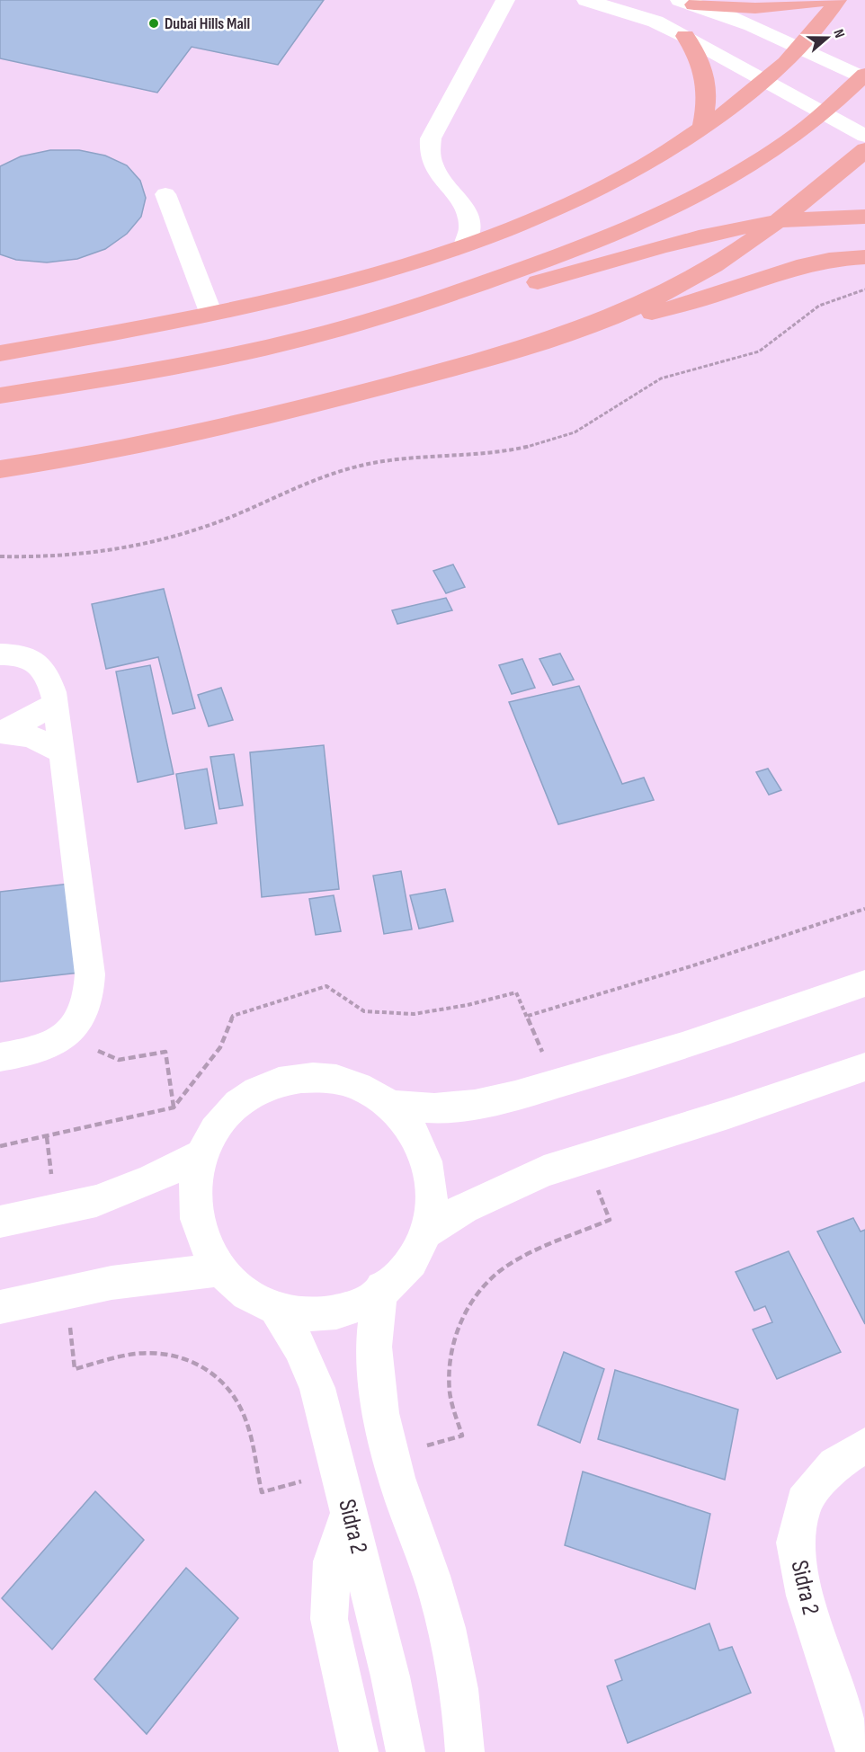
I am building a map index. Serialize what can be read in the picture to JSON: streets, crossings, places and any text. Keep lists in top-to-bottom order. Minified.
{"streets":{"street":["Sidra 2"]},"places":["Dubai Hills Mall"],"north":"right"}
